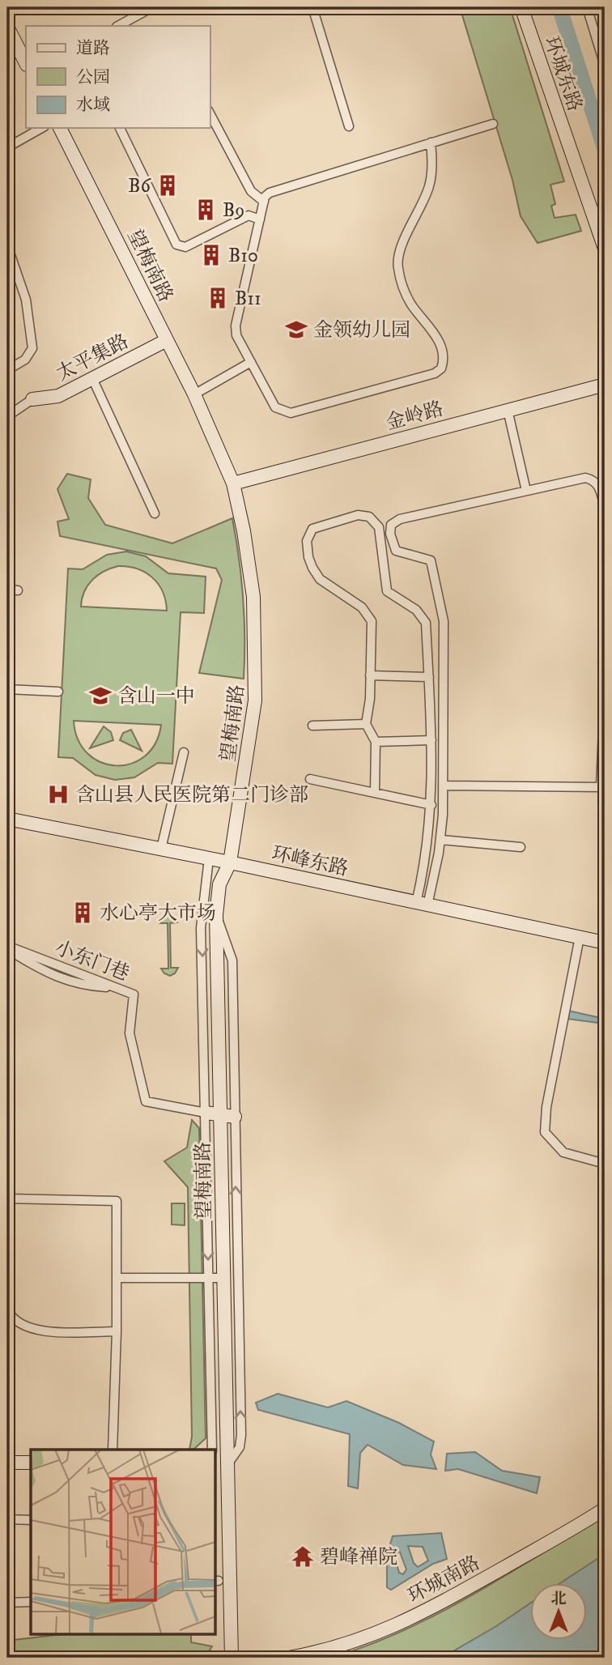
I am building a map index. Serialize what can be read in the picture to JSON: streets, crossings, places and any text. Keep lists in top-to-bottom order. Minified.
{"streets":{"main road":["环城东路","望梅南路","太平集路","金岭路","环峰东路","环城南路"],"street":["小东门巷"]},"crossings":[["望梅南路","太平集路"],["望梅南路","金岭路"],["望梅南路","环峰东路"]],"places":{"building":["B6","B9","B10","B11","水心亭大市场"],"school or university":["金领幼儿园","含山一中"],"hospital":["含山县人民医院第二门诊部"],"temple":["碧峰禅院"]},"legend":["道路","公园","水域"],"north":"top"}
